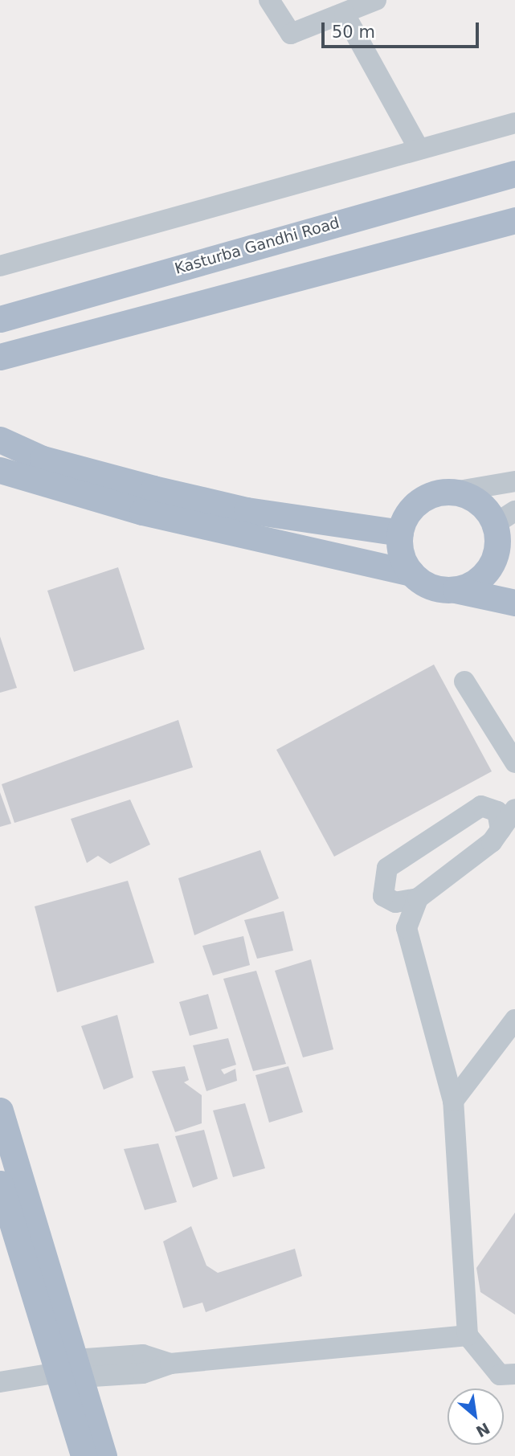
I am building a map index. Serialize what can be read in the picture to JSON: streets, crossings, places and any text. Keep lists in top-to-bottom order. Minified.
{"streets":{"main road":["Kasturba Gandhi Road"]},"scale_bar":"50 m","north":"bottom right"}
